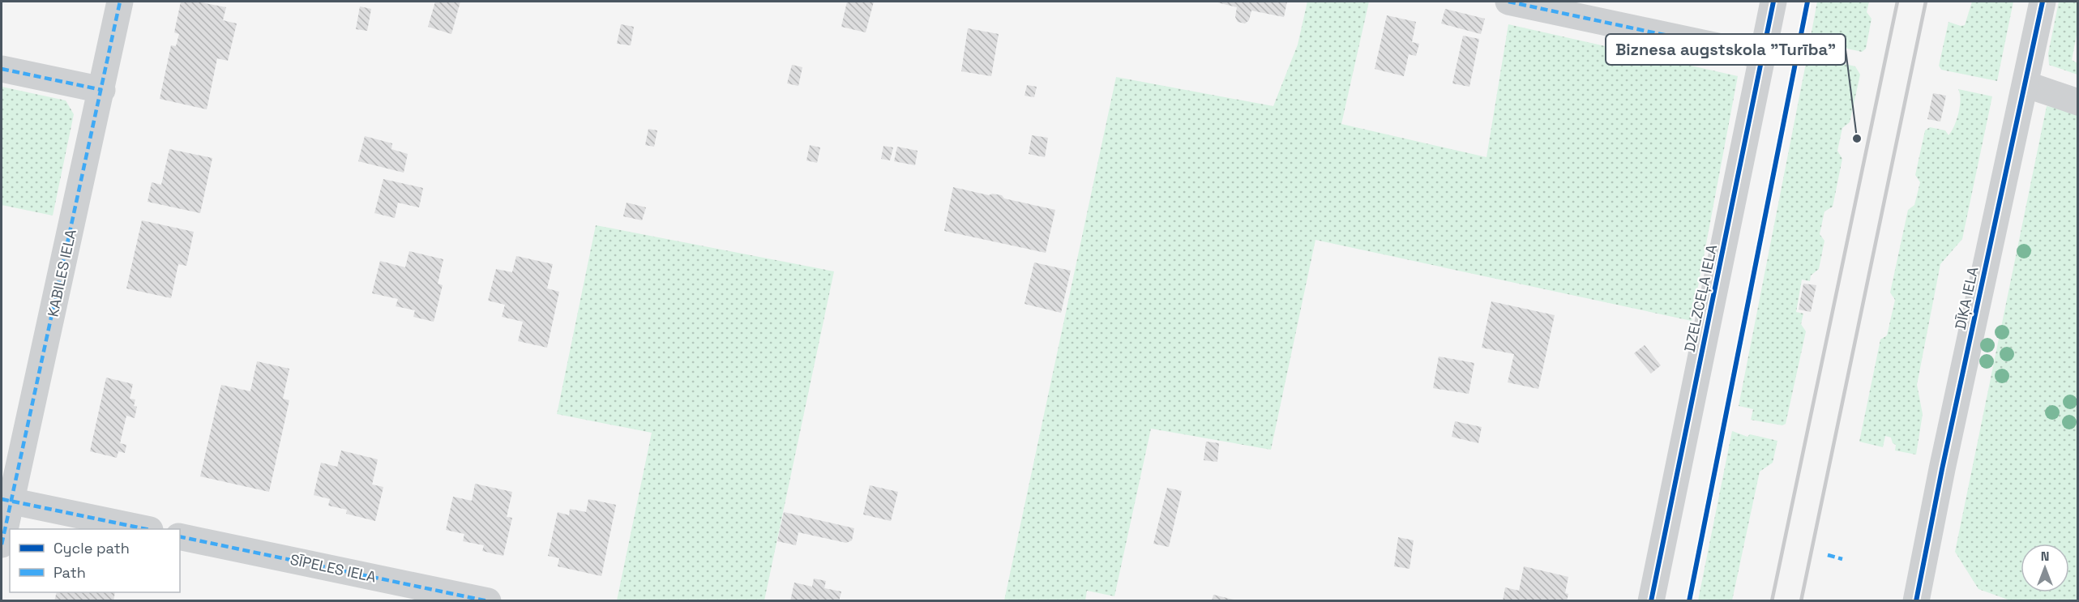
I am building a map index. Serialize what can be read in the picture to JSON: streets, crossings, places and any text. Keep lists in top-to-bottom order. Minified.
{"streets":{"street":["KABILES IELA","DZELZCEĻA IELA","DĪĶA IELA","SĪPELES IELA"]},"places":["Biznesa augstskola \"Turība\""],"legend":["Cycle path","Path"],"north":"top"}
